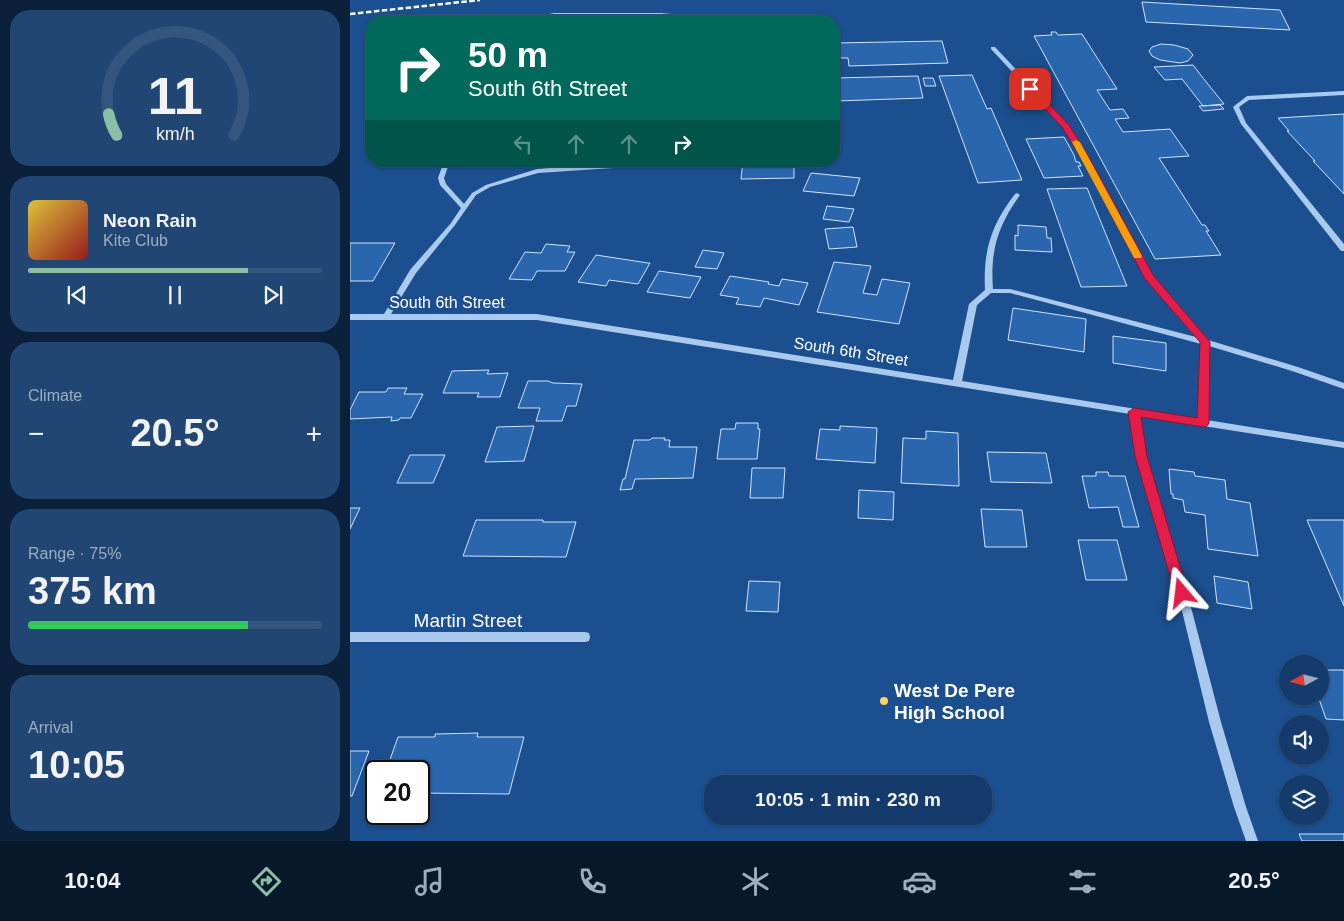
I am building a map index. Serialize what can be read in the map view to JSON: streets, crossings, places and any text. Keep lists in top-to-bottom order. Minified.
{"streets":{"street":["South 6th Street","Martin Street"]},"places":["West De Pere High School"],"north":"left","page":{"turn":["50 m","South 6th Street"],"song":["Neon Rain","Kite Club"],"tile":["Climate",["Range · 75%","375 km"],["Arrival","10:05"]],"heat":["−","20.5°","+"],"limit":"20","trip":"10:05 · 1 min · 230 m","tabs":["10:04","20.5°"],"gauge":["11","km/h"]}}
